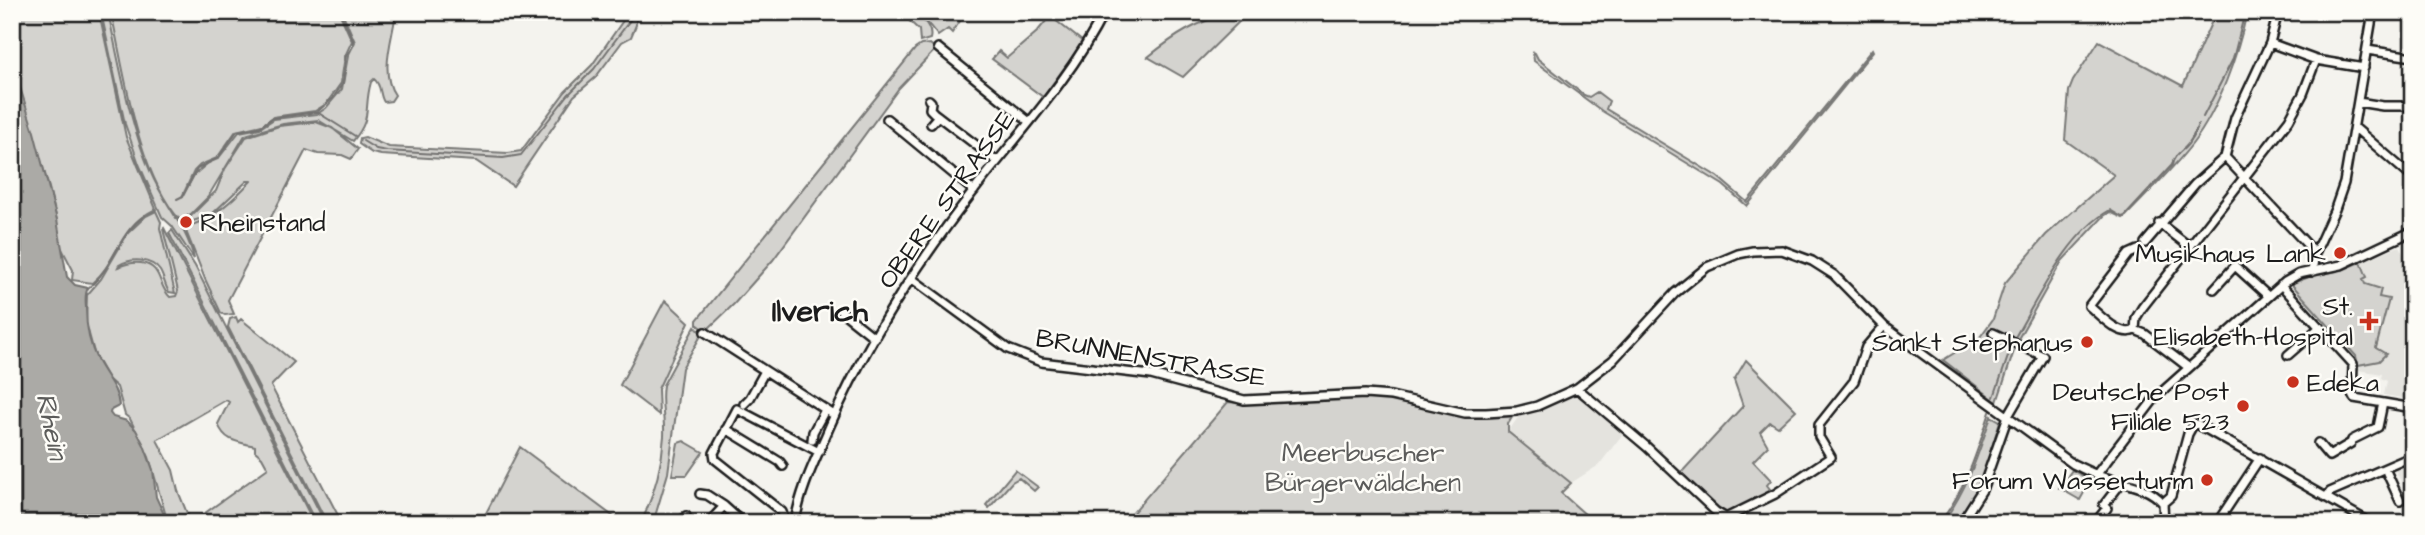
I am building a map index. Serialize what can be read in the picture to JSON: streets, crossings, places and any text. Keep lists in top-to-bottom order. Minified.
{"streets":{"street":["OBERE STRASSE","BRUNNENSTRASSE"]},"crossings":[["OBERE STRASSE","BRUNNENSTRASSE"]],"districts":["Ilverich"],"water":["Rhein"],"parks":["Meerbuscher Bürgerwäldchen"],"places":{"other":["Rheinstand","Musikhaus Lank","Sankt Stephanus","Edeka","Deutsche Post Filiale 523","Forum Wasserturm"],"health":["St. Elisabeth-Hospital"]}}
